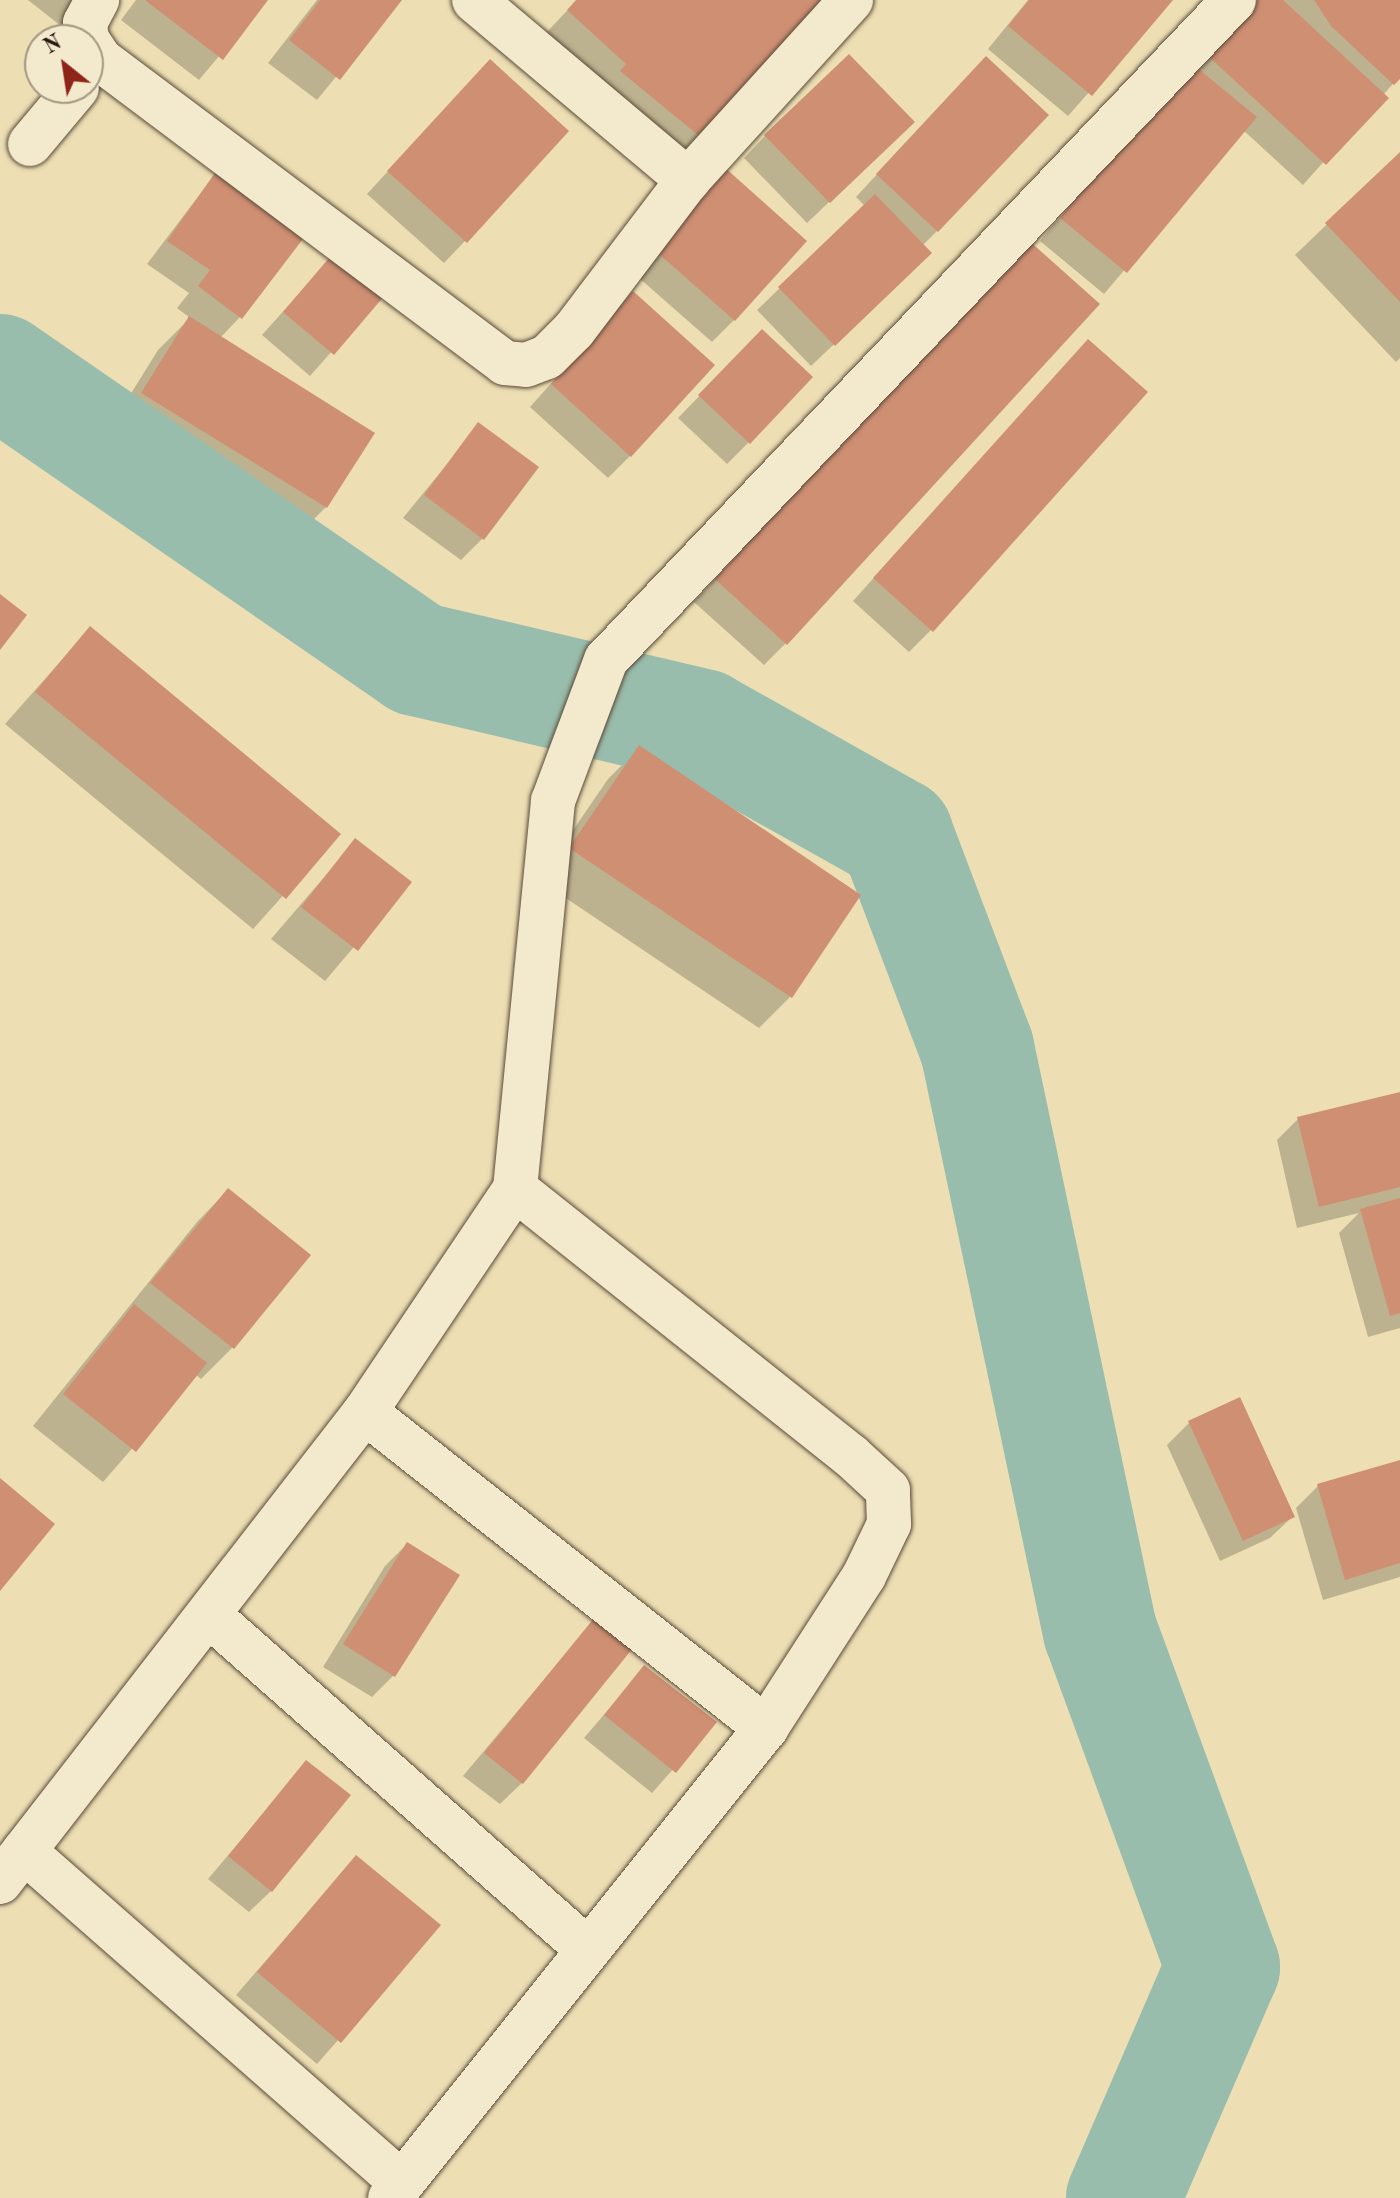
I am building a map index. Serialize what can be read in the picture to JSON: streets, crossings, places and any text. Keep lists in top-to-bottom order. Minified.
{"north":"top left"}
